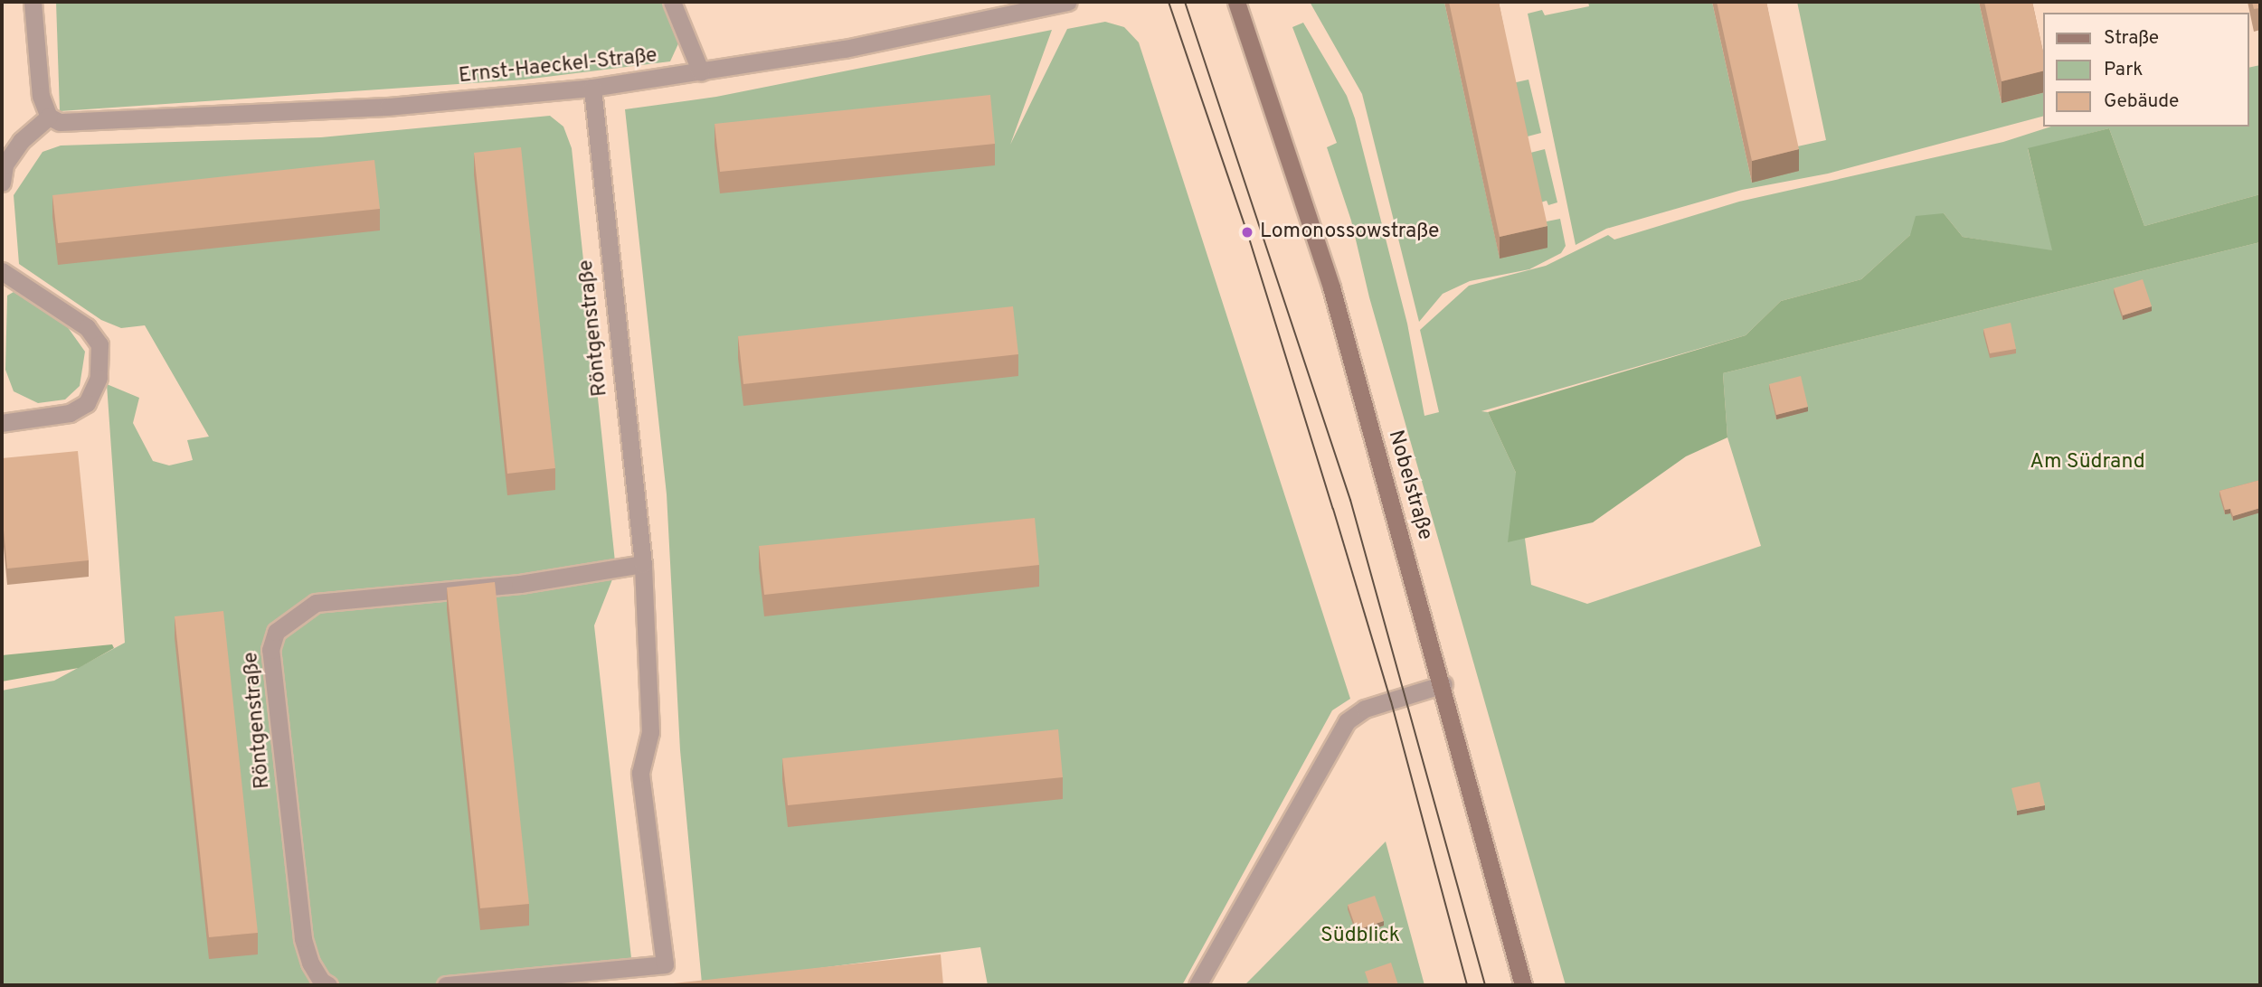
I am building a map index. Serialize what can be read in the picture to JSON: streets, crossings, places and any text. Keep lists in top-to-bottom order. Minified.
{"streets":{"main road":["Nobelstraße"],"street":["Ernst-Haeckel-Straße","Röntgenstraße"]},"crossings":[["Ernst-Haeckel-Straße","Röntgenstraße"]],"parks":["Am Südrand","Südblick"],"places":["Lomonossowstraße"],"legend":["Straße","Park","Gebäude"]}
